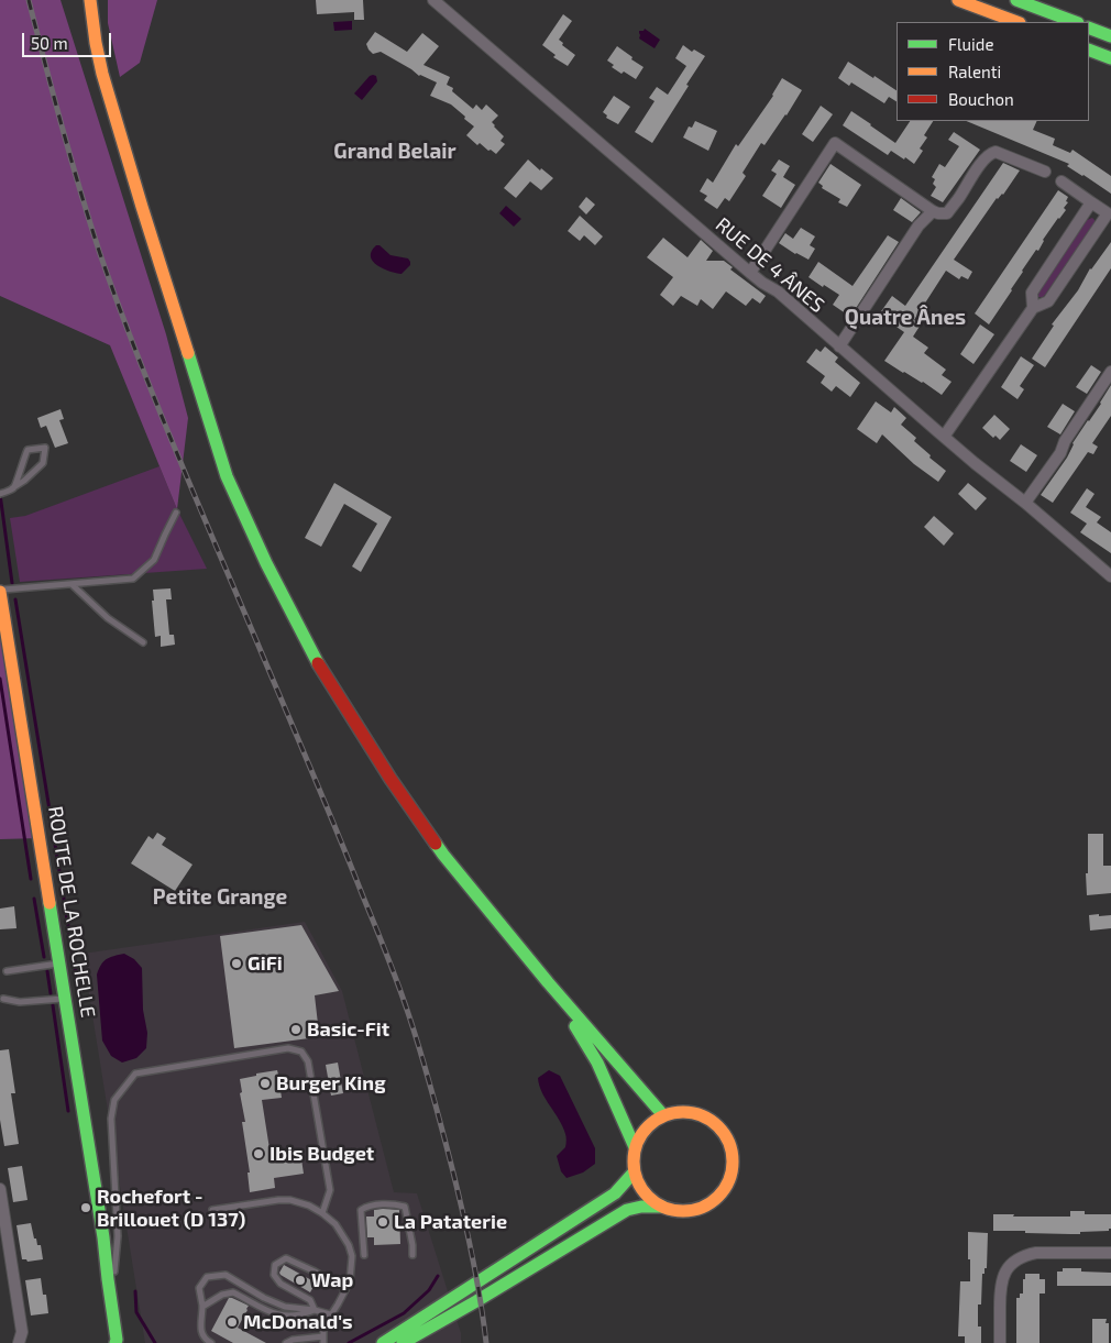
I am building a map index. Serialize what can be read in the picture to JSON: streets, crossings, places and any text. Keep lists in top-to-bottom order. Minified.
{"streets":{"main road":["ROUTE DE LA ROCHELLE"],"street":["RUE DE 4 ÂNES"]},"districts":["Grand Belair","Quatre Ânes","Petite Grange"],"places":["GiFi","Basic-Fit","Burger King","Ibis Budget","Rochefort - Brillouet (D 137)","La Pataterie","Wap","McDonald's"],"legend":["Fluide","Ralenti","Bouchon"],"scale_bar":"50 m"}
